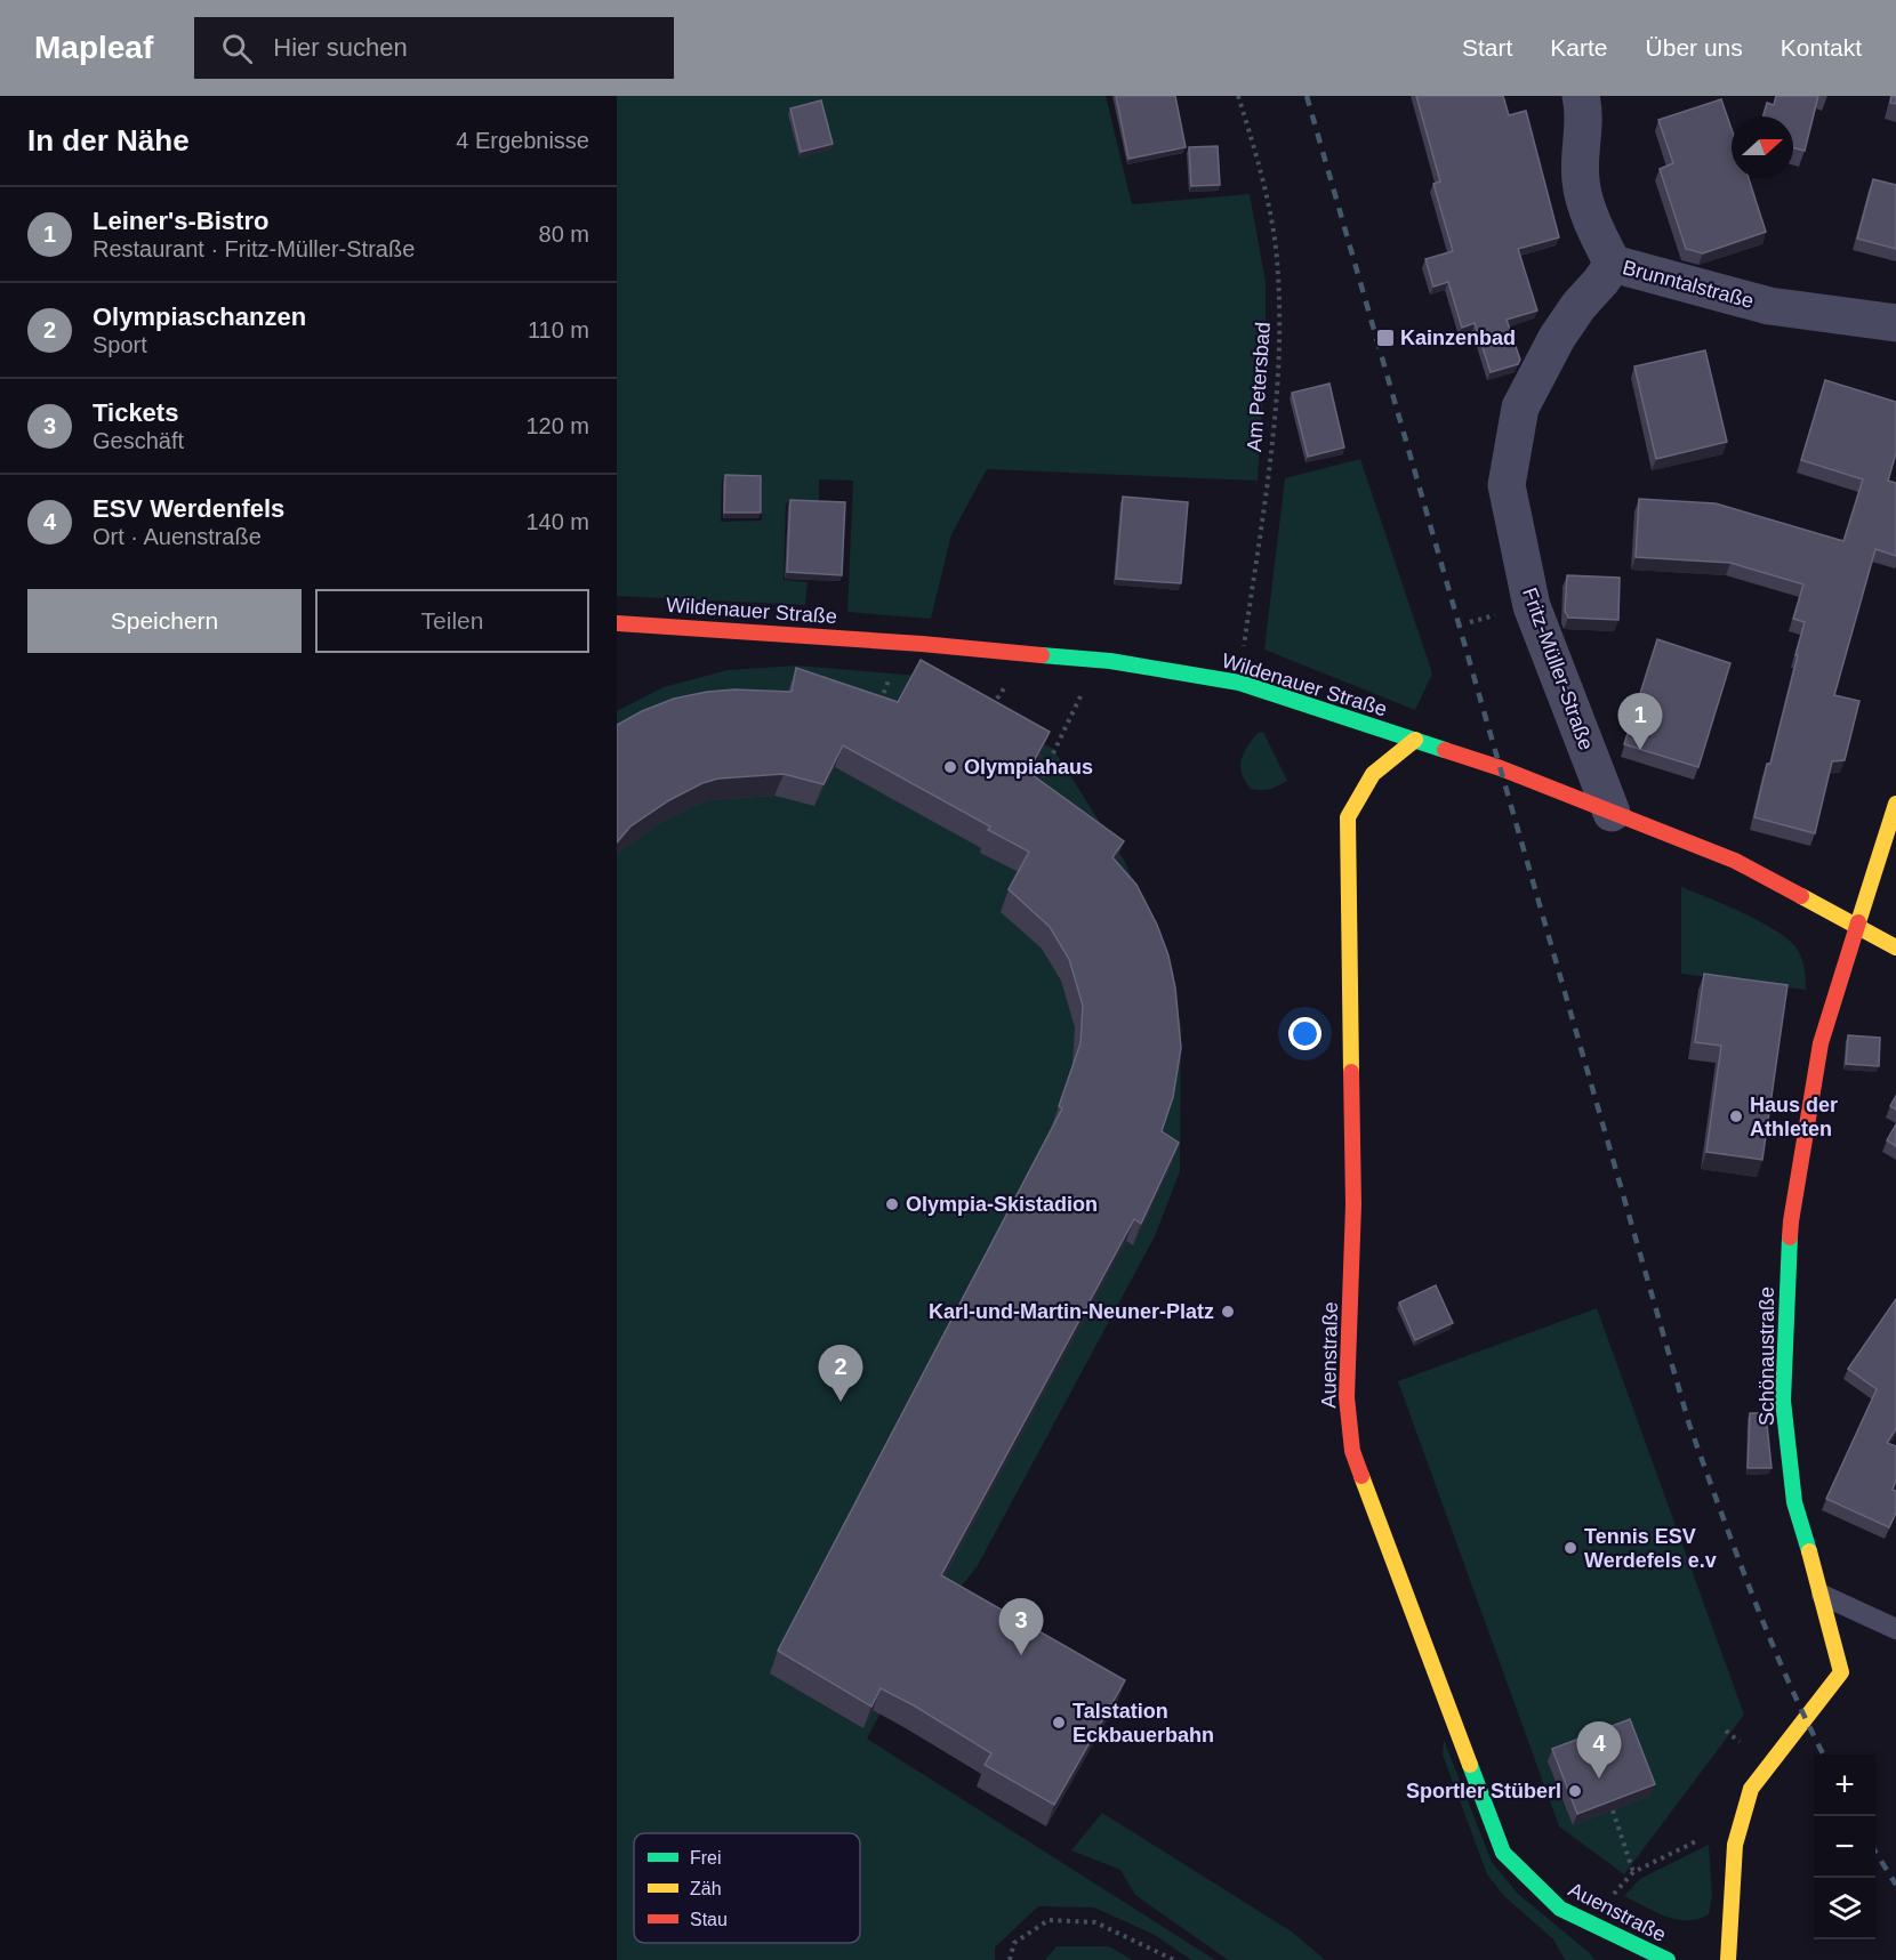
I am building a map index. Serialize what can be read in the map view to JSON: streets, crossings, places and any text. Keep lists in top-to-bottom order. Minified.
{"streets":{"street":["Brunntalstraße","Wildenauer Straße","Fritz-Müller-Straße","Auenstraße","Schönaustraße"],"path":["Am Petersbad"]},"crossings":[["Brunntalstraße","Fritz-Müller-Straße"],["Am Petersbad","Wildenauer Straße"],["Wildenauer Straße","Fritz-Müller-Straße"],["Wildenauer Straße","Auenstraße"],["Wildenauer Straße","Schönaustraße"]],"places":{"transit":["Kainzenbad"],"other":["Olympiahaus","Haus der Athleten","Olympia-Skistadion","Karl-und-Martin-Neuner-Platz","Tennis ESV Werdefels e.v","Talstation Eckbauerbahn","Sportler Stüberl"]},"legend":["Frei","Zäh","Stau"],"north":"right","page":{"header":"Mapleaf","search":"Hier suchen","nav":["Start","Karte","Über uns","Kontakt"],"heading":["In der Nähe","4 Ergebnisse"],"list":[{"mark":"1","name":"Leiner's-Bistro","note":"Restaurant · Fritz-Müller-Straße","value":"80 m"},{"mark":"2","name":"Olympiaschanzen","note":"Sport","value":"110 m"},{"mark":"3","name":"Tickets","note":"Geschäft","value":"120 m"},{"mark":"4","name":"ESV Werdenfels","note":"Ort · Auenstraße","value":"140 m"}],"buttons":["Speichern","Teilen"],"pins":["1","2","3","4"],"map_buttons":["+","−"]}}
